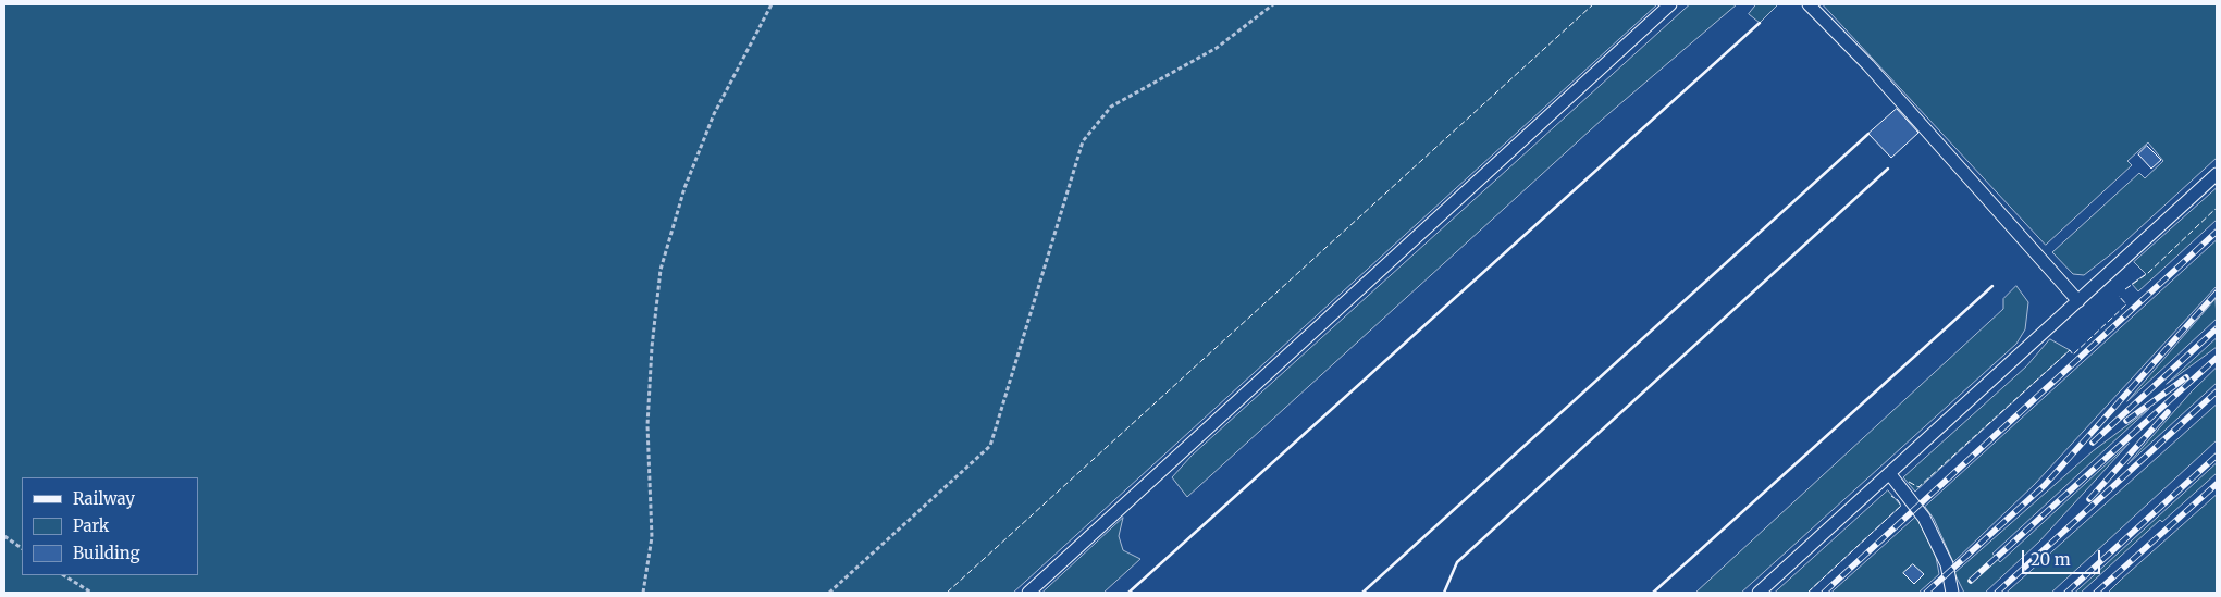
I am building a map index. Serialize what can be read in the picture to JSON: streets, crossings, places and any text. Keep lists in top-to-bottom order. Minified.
{"legend":["Railway","Park","Building"],"scale_bar":"20 m"}
